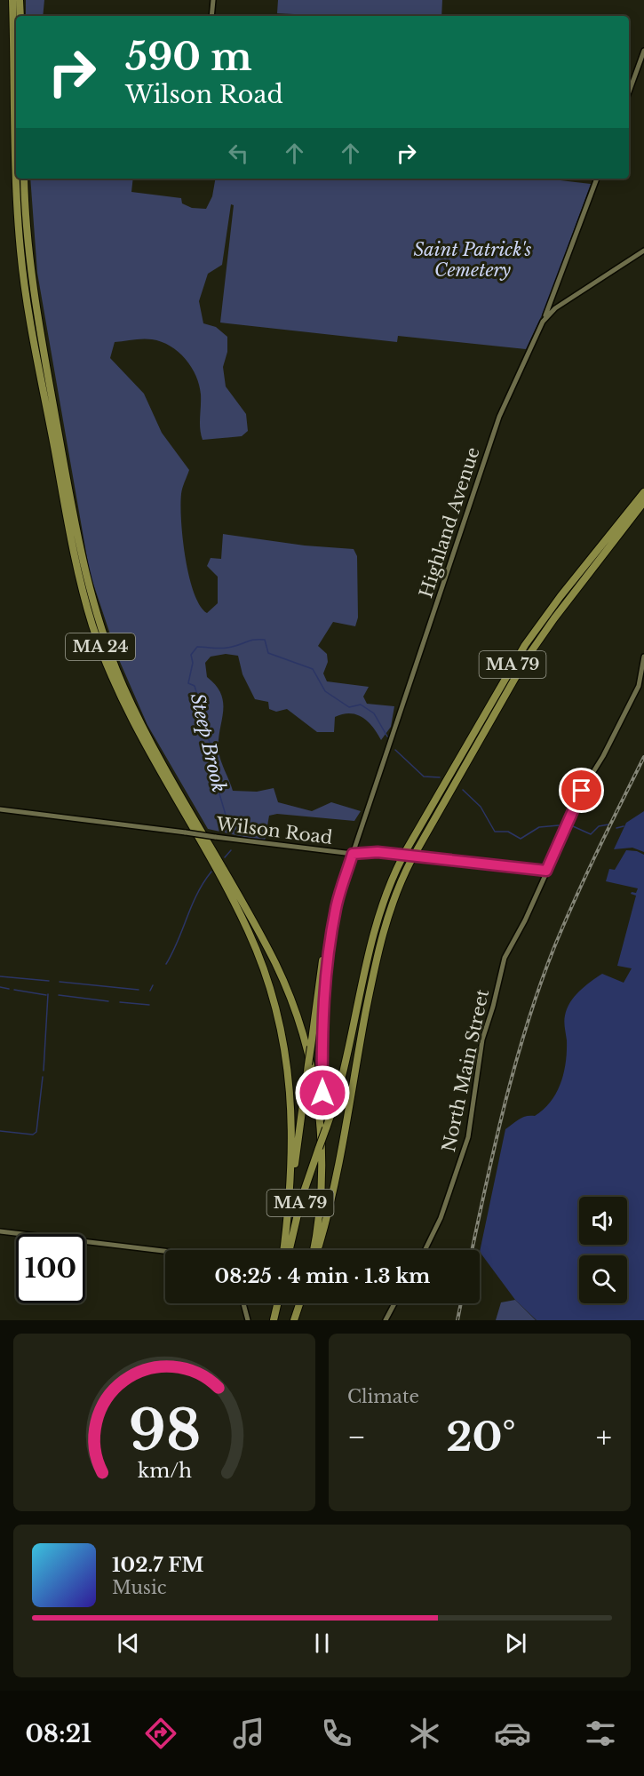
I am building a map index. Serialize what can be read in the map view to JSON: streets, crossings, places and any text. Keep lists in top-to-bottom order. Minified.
{"streets":{"highway":["MA 24","MA 79"],"main road":["Highland Avenue","Wilson Road","North Main Street"]},"crossings":[["Highland Avenue","Wilson Road"],["MA 24","MA 79"],["Wilson Road","North Main Street"]],"water":["Steep Brook"],"parks":["Saint Patrick's Cemetery"],"page":{"turn":["590 m","Wilson Road"],"limit":"100","trip":"08:25 · 4 min · 1.3 km","tile":"Climate","heat":["−","20°","+"],"song":["102.7 FM","Music"],"tabs":"08:21","gauge":["98","km/h"]}}
